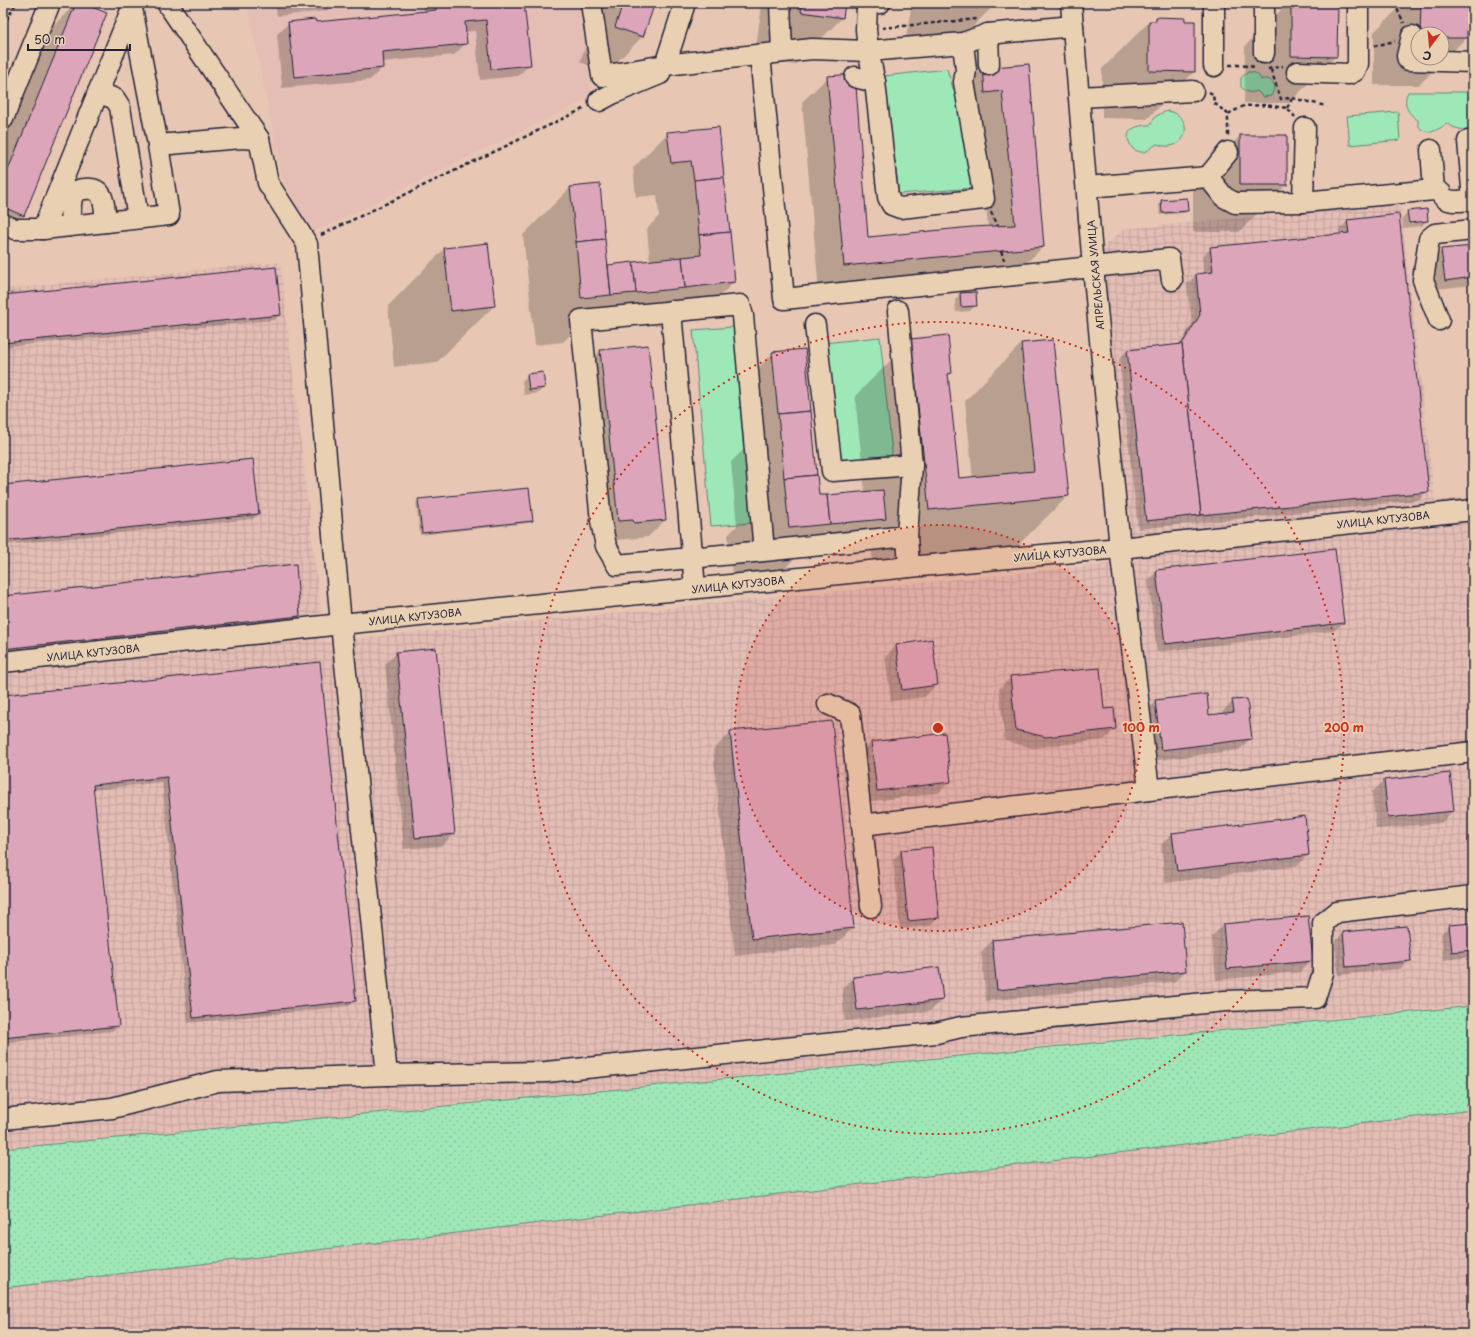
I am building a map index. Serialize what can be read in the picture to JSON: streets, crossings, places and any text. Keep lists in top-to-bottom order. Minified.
{"streets":{"street":["АПРЕЛЬСКАЯ УЛИЦА","УЛИЦА КУТУЗОВА"]},"crossings":[["АПРЕЛЬСКАЯ УЛИЦА","УЛИЦА КУТУЗОВА"]],"scale_bar":"50 m","north":"bottom","rings":["100 m","200 m"]}
